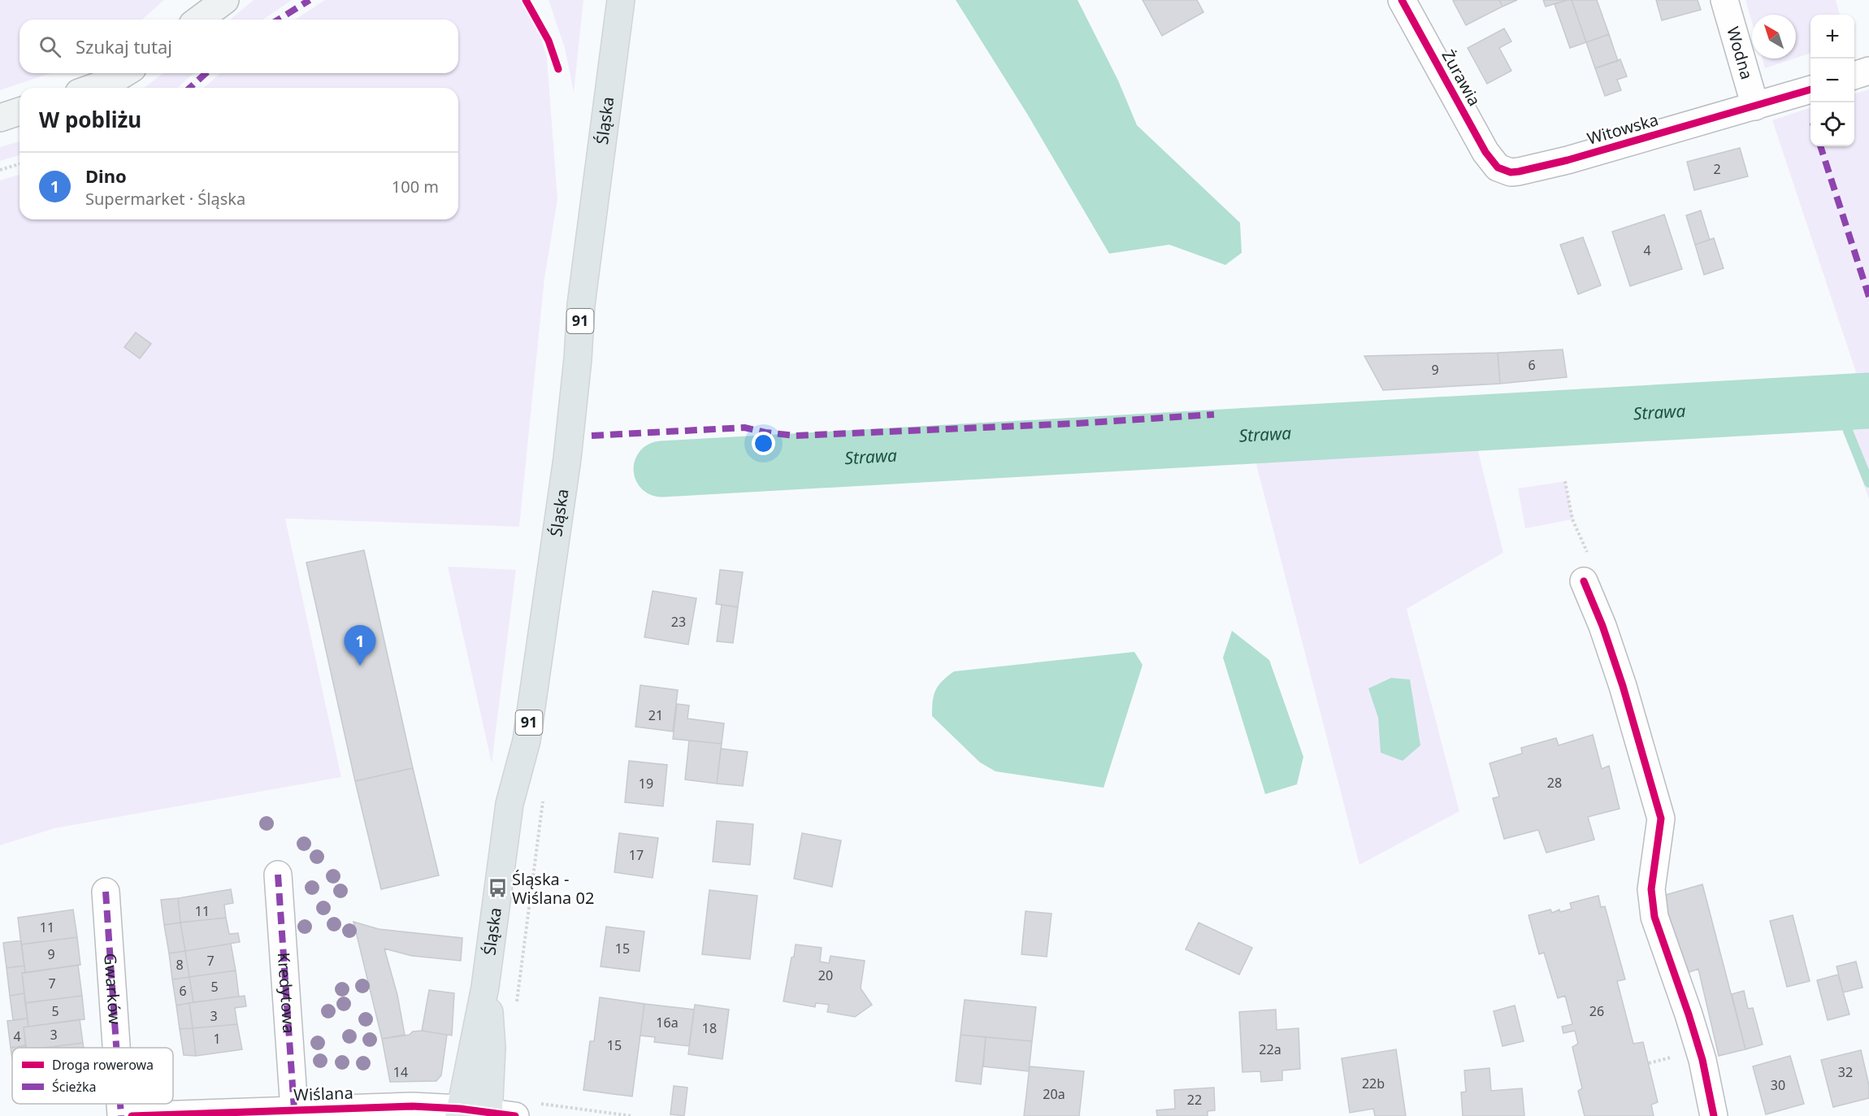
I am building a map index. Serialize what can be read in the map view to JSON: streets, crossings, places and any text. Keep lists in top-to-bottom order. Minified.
{"streets":{"main road":["Śląska","91"],"street":["Wodna","Żurawia","Witowska","Gwarków","Kredytowa","Wiślana"]},"crossings":[["Wodna","Witowska"],["Żurawia","Witowska"],["Śląska","Wiślana"],["Kredytowa","Wiślana"]],"water":["Strawa"],"places":{"bus stop":["Śląska - Wiślana 02"]},"house_numbers":["2","4","6","9","23","21","28","19","17","11","11","15","9","7","8","20","7","5","6","5","26","3","16a","18","3","4","1","15","22a","14","32","22b","30","20a","22"],"legend":["Droga rowerowa","Ścieżka"],"north":"top left","page":{"map_buttons":["+","−"],"search":"Szukaj tutaj","heading":"W pobliżu","list":[{"mark":"1","name":"Dino","note":"Supermarket · Śląska","value":"100 m"}],"pins":"1"}}
